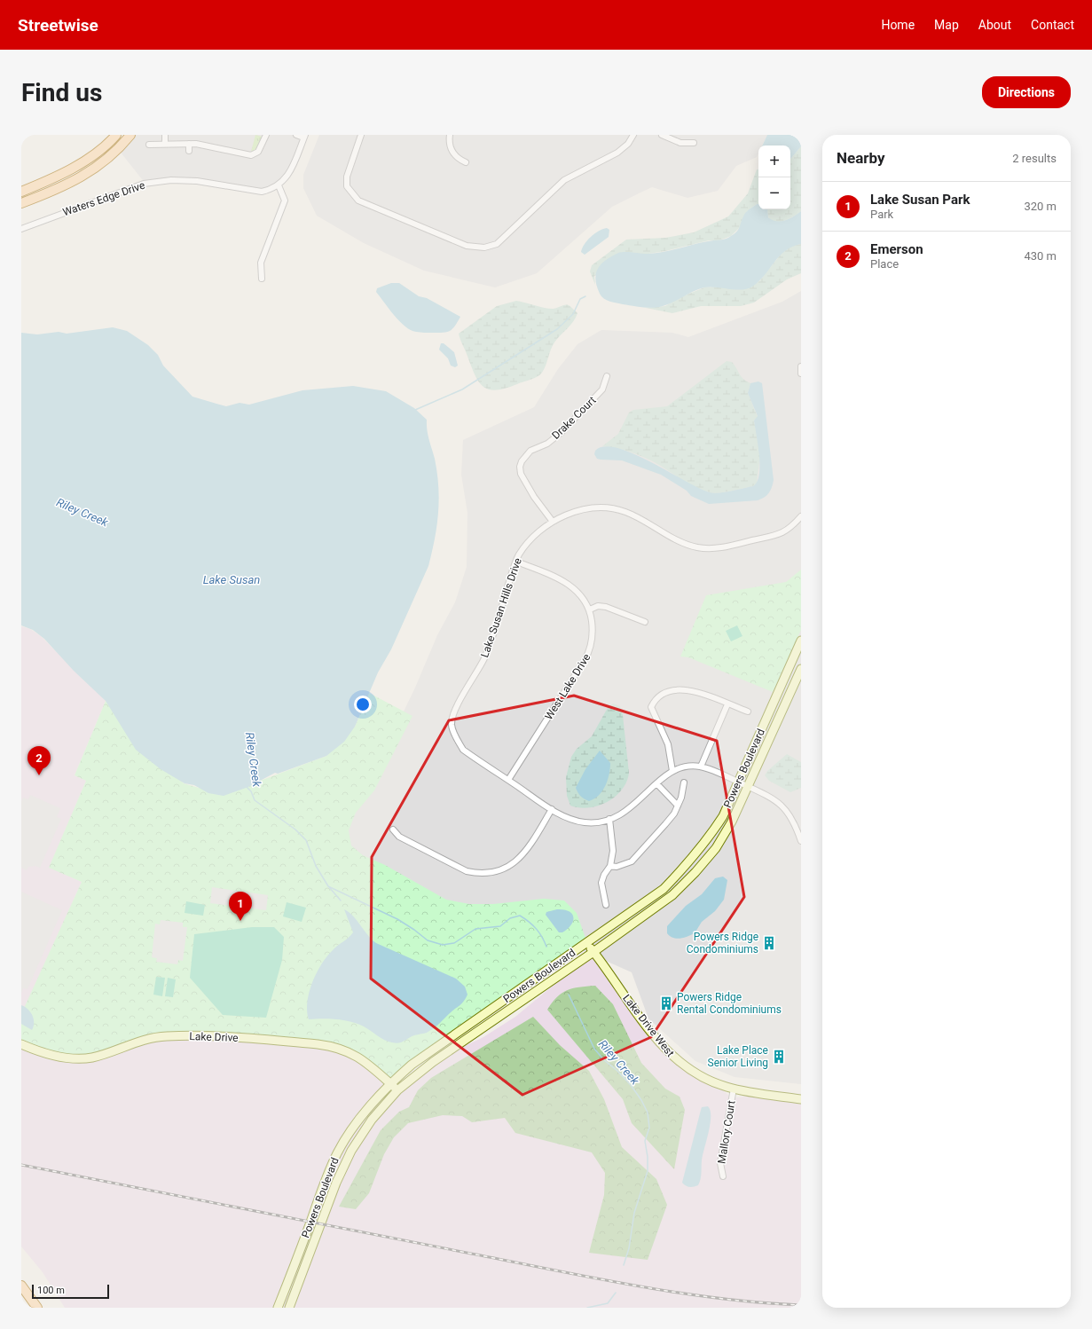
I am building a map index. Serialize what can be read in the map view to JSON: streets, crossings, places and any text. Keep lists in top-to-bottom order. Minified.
{"streets":{"main road":["Powers Boulevard","Lake Drive West","Lake Drive"],"street":["Waters Edge Drive","Drake Court","Lake Susan Hills Drive","West Lake Drive","Mallory Court"]},"crossings":[["Drake Court","Lake Susan Hills Drive"],["Lake Susan Hills Drive","West Lake Drive"],["Lake Susan Hills Drive","Powers Boulevard"],["Powers Boulevard","Lake Drive West"],["Powers Boulevard","Lake Drive"],["Lake Drive West","Mallory Court"]],"water":["Riley Creek","Lake Susan"],"places":{"building":["Powers Ridge Condominiums","Powers Ridge Rental Condominiums","Lake Place Senior Living"]},"scale_bar":"100 m","page":{"header":"Streetwise","nav":["Home","Map","About","Contact"],"buttons":"Directions","title":"Find us","heading":["Nearby","2 results"],"map_buttons":["+","−"],"list":[{"mark":"1","name":"Lake Susan Park","note":"Park","value":"320 m"},{"mark":"2","name":"Emerson","note":"Place","value":"430 m"}],"pins":["2","1"],"scale":"100 m"}}
